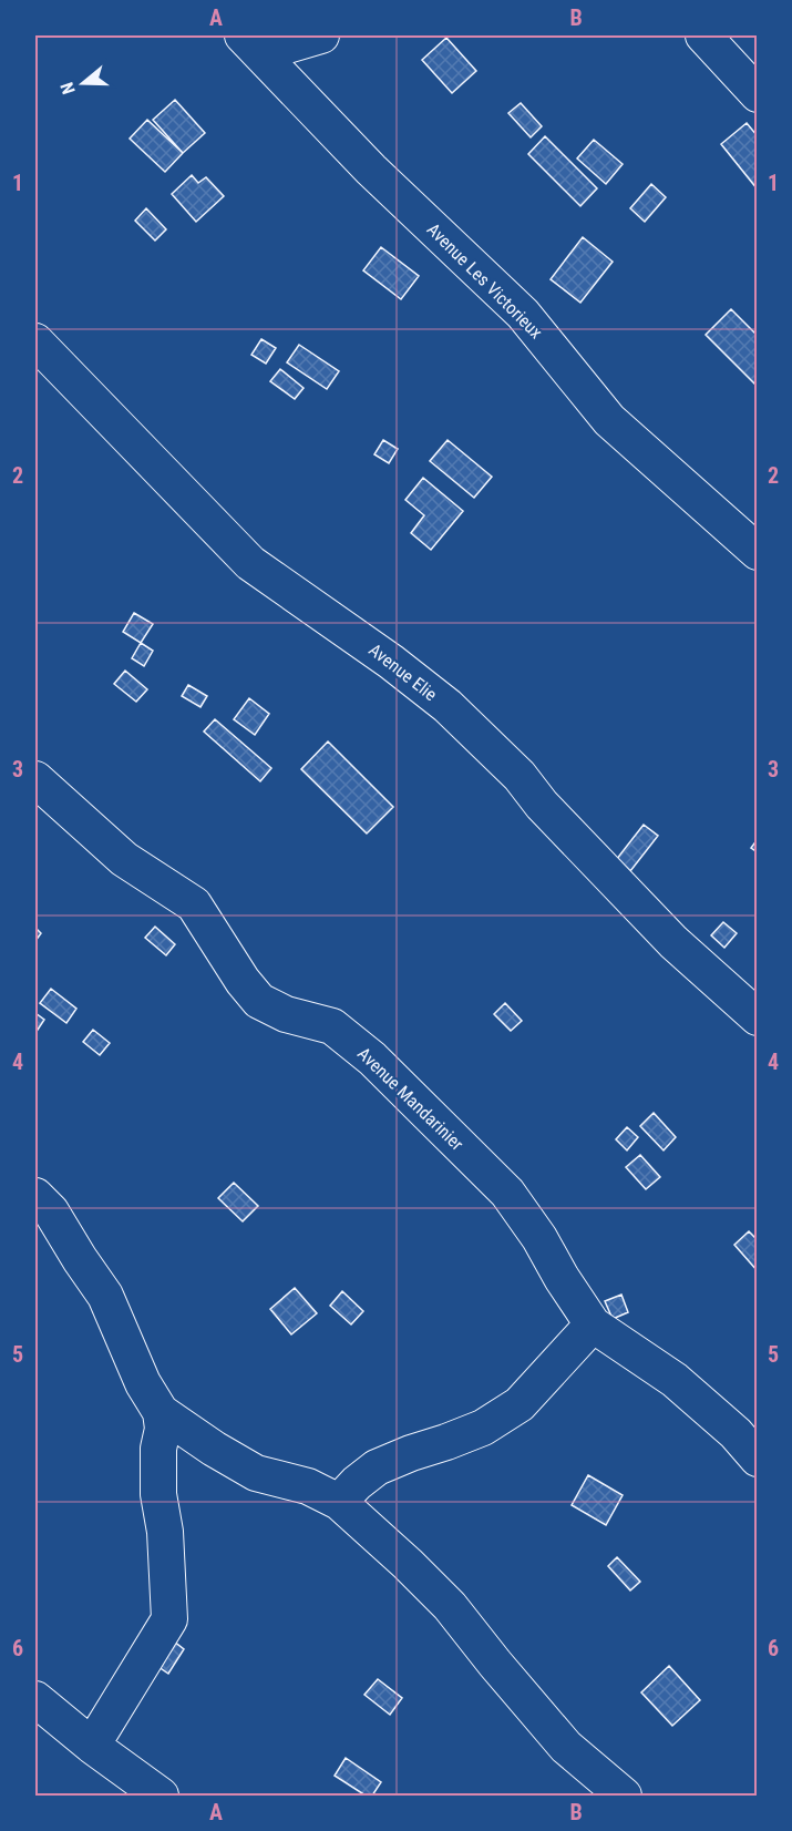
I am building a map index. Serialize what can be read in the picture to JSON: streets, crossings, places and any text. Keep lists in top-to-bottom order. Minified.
{"streets":{"street":["Avenue Les Victorieux","Avenue Elie","Avenue Mandarinier"]},"north":"left","grid":{"columns":["A","B"],"rows":["1","2","3","4","5","6"]}}
